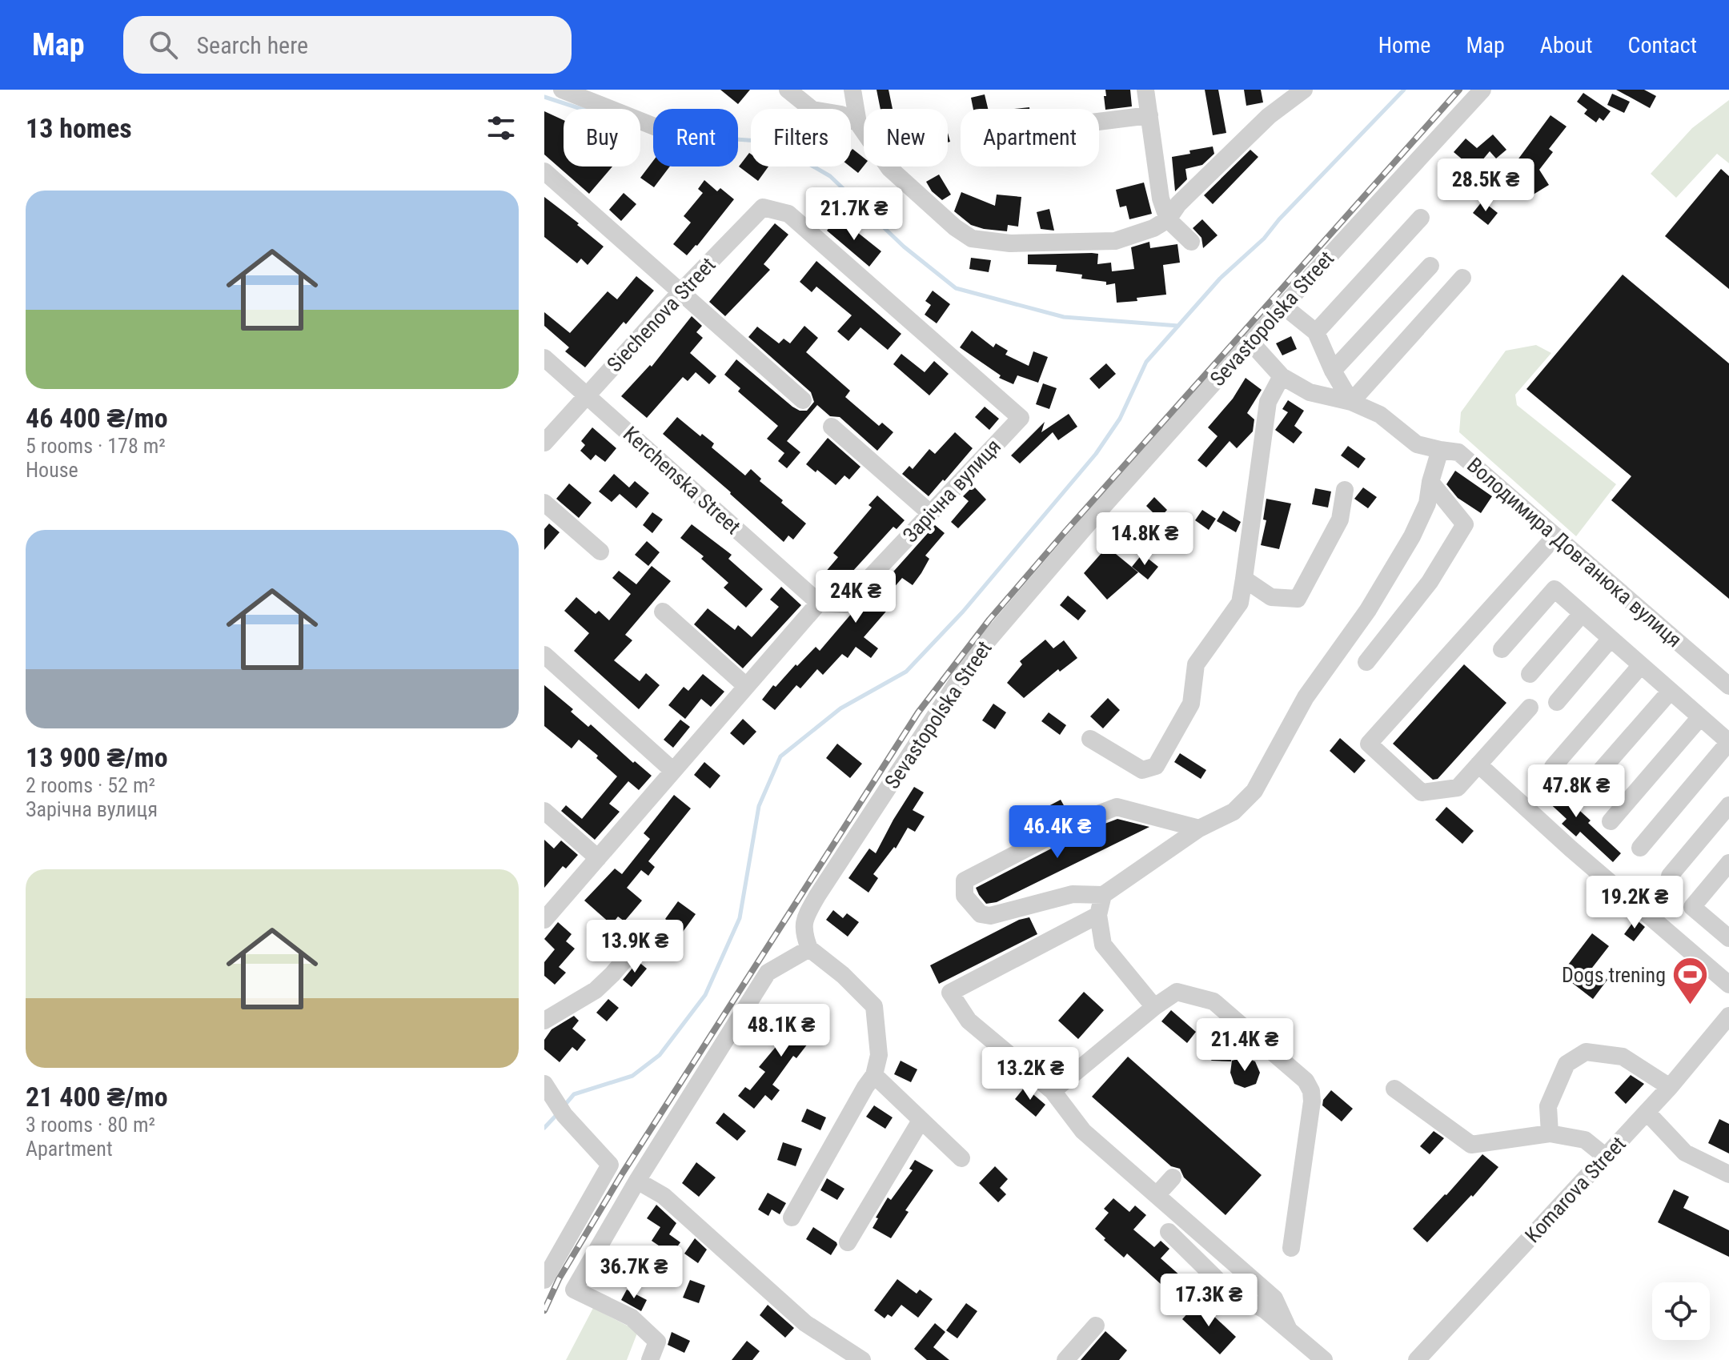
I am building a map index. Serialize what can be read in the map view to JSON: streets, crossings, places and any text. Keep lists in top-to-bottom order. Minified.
{"streets":{"street":["Siechenova Street","Sevastopolska Street","Kerchenska Street","Зарічна вулиця","Володимира Довганюка вулиця","Komarova Street"]},"crossings":[["Siechenova Street","Kerchenska Street"],["Siechenova Street","Зарічна вулиця"],["Sevastopolska Street","Володимира Довганюка вулиця"],["Kerchenska Street","Зарічна вулиця"]],"places":{"sports":["Dogs trening"]},"page":{"header":"Map","search":"Search here","nav":["Home","Map","About","Contact"],"heading":"13 homes","chip":["Buy","Rent","Filters","New","Apartment"],"price":["28.5K ₴","21.7K ₴","14.8K ₴","24K ₴","47.8K ₴","46.4K ₴","19.2K ₴","13.9K ₴","48.1K ₴","21.4K ₴","13.2K ₴","36.7K ₴","17.3K ₴"],"list":[{"name":"46 400 ₴/mo","note":"5 rooms · 178 m² · House"},{"name":"13 900 ₴/mo","note":"2 rooms · 52 m² · Зарічна вулиця"},{"name":"21 400 ₴/mo","note":"3 rooms · 80 m² · Apartment"}]}}
